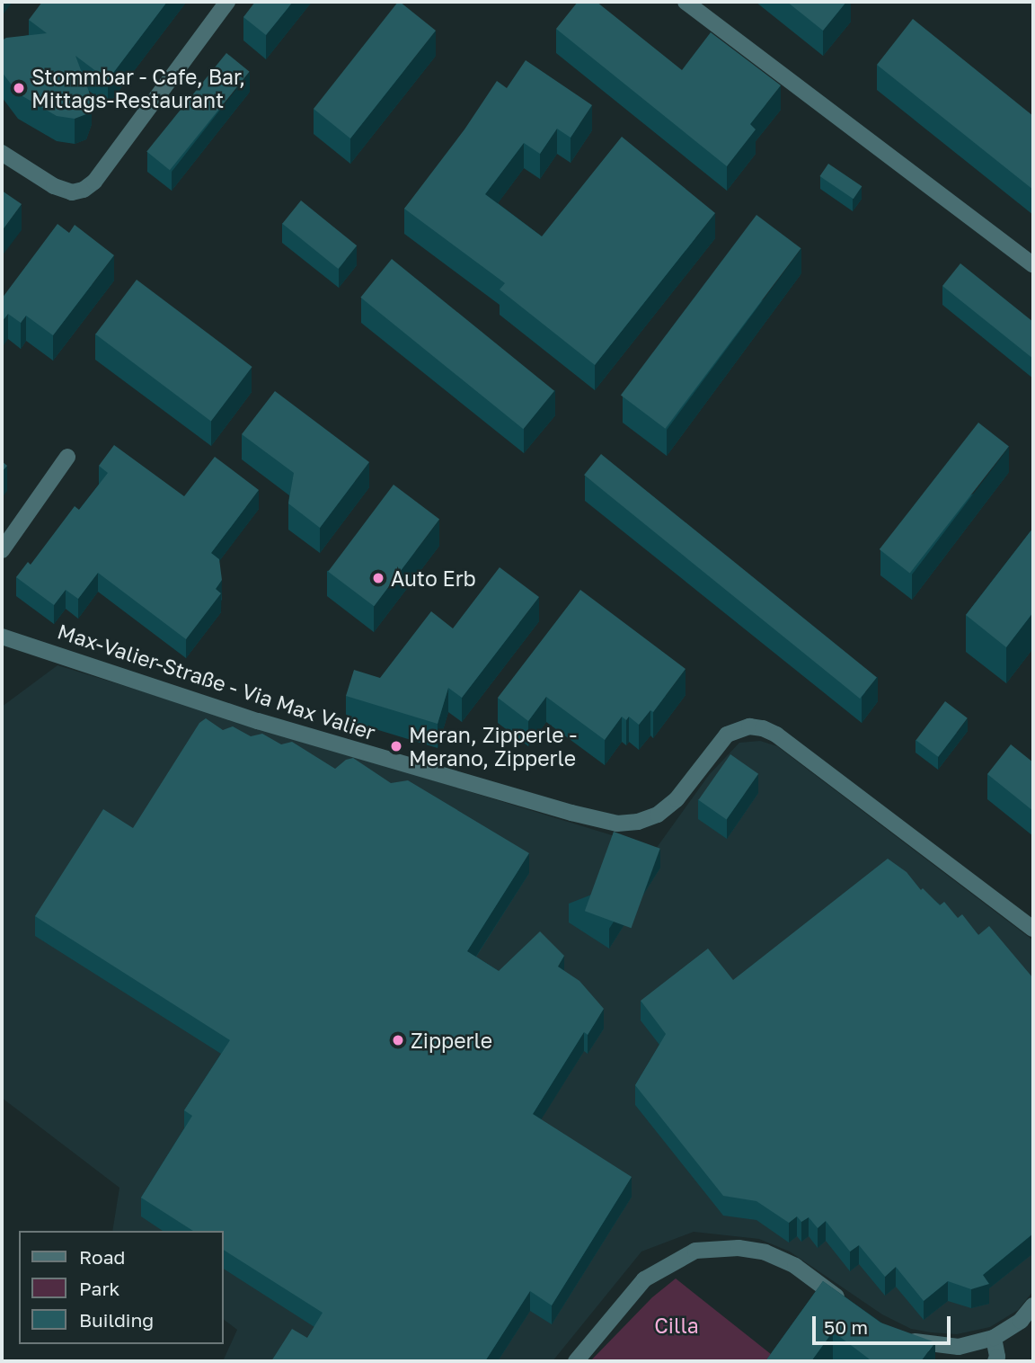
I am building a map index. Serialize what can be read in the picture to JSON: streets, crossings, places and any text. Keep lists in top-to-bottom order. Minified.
{"streets":{"street":["Max-Valier-Straße - Via Max Valier"]},"parks":["Cilla"],"places":["Stommbar - Cafe, Bar, Mittags-Restaurant","Auto Erb","Meran, Zipperle - Merano, Zipperle","Zipperle"],"legend":["Road","Park","Building"],"scale_bar":"50 m"}
